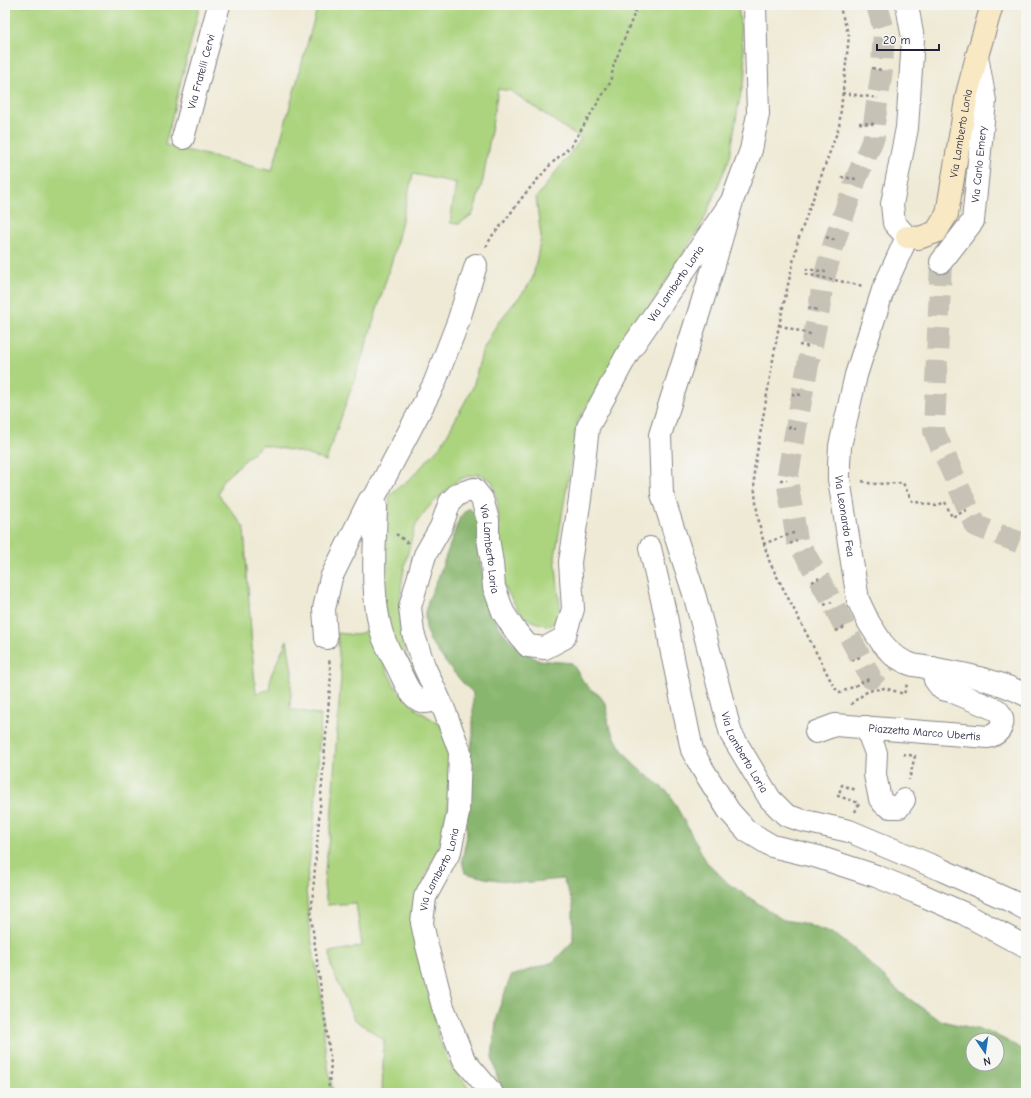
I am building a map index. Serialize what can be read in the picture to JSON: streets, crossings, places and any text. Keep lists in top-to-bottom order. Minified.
{"streets":{"street":["Via Fratelli Cervi","Via Lamberto Loria","Via Carlo Emery","Via Leonardo Fea","Piazzetta Marco Ubertis"]},"crossings":[["Via Lamberto Loria","Via Carlo Emery"],["Via Lamberto Loria","Via Leonardo Fea"],["Via Leonardo Fea","Piazzetta Marco Ubertis"]],"scale_bar":"20 m","north":"bottom"}
